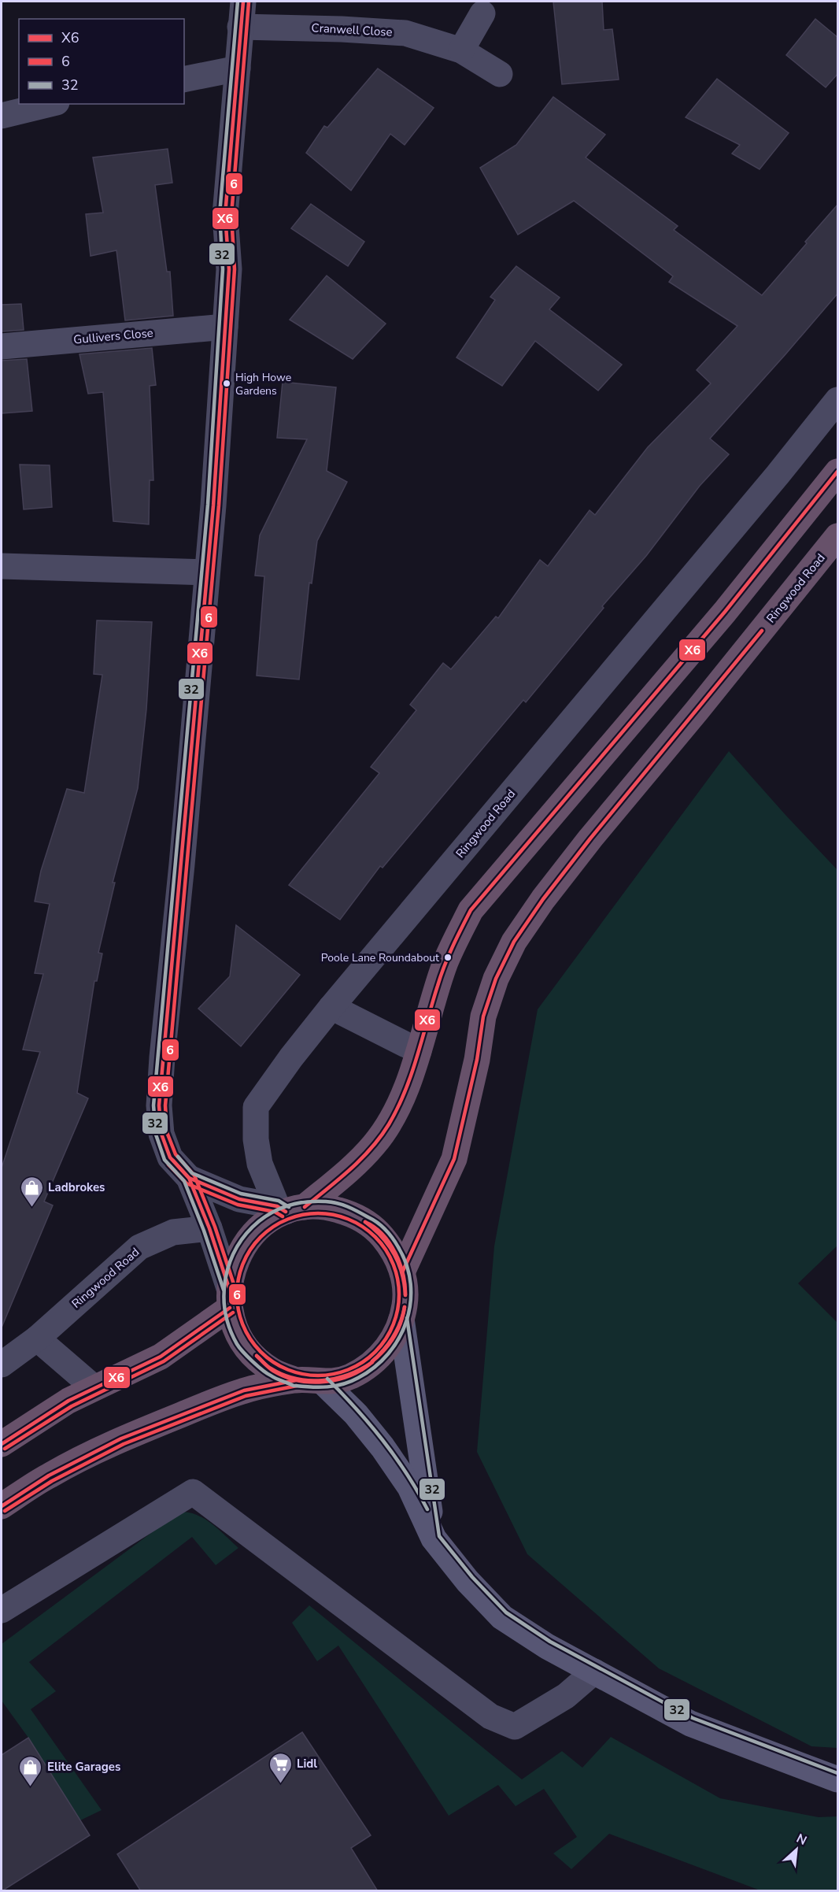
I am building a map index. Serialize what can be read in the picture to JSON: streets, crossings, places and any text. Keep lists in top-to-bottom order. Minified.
{"streets":{"highway":["Ringwood Road"],"street":["Cranwell Close","Gullivers Close"]},"places":{"other":["High Howe Gardens","Poole Lane Roundabout"],"shop":["Ladbrokes","Elite Garages"],"supermarket":["Lidl"]},"lines":["transit line X6","transit line 32","transit line 6"],"legend":["X6","6","32"],"north":"top right"}
